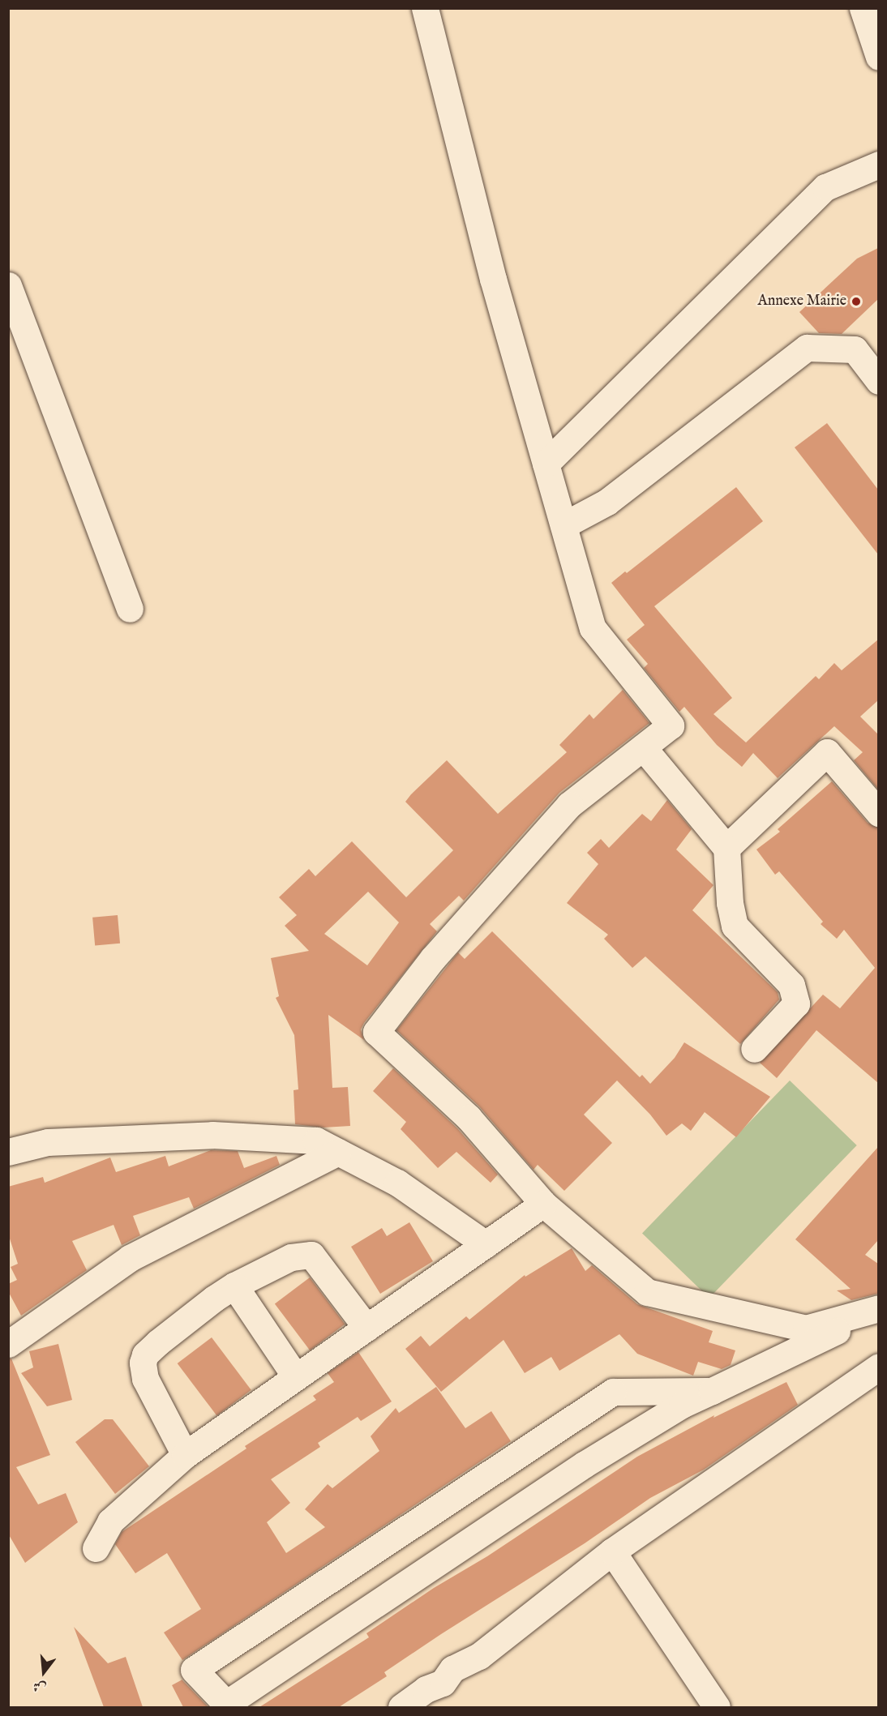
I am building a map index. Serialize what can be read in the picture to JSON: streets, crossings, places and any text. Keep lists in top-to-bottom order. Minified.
{"places":["Annexe Mairie"],"north":"bottom"}
